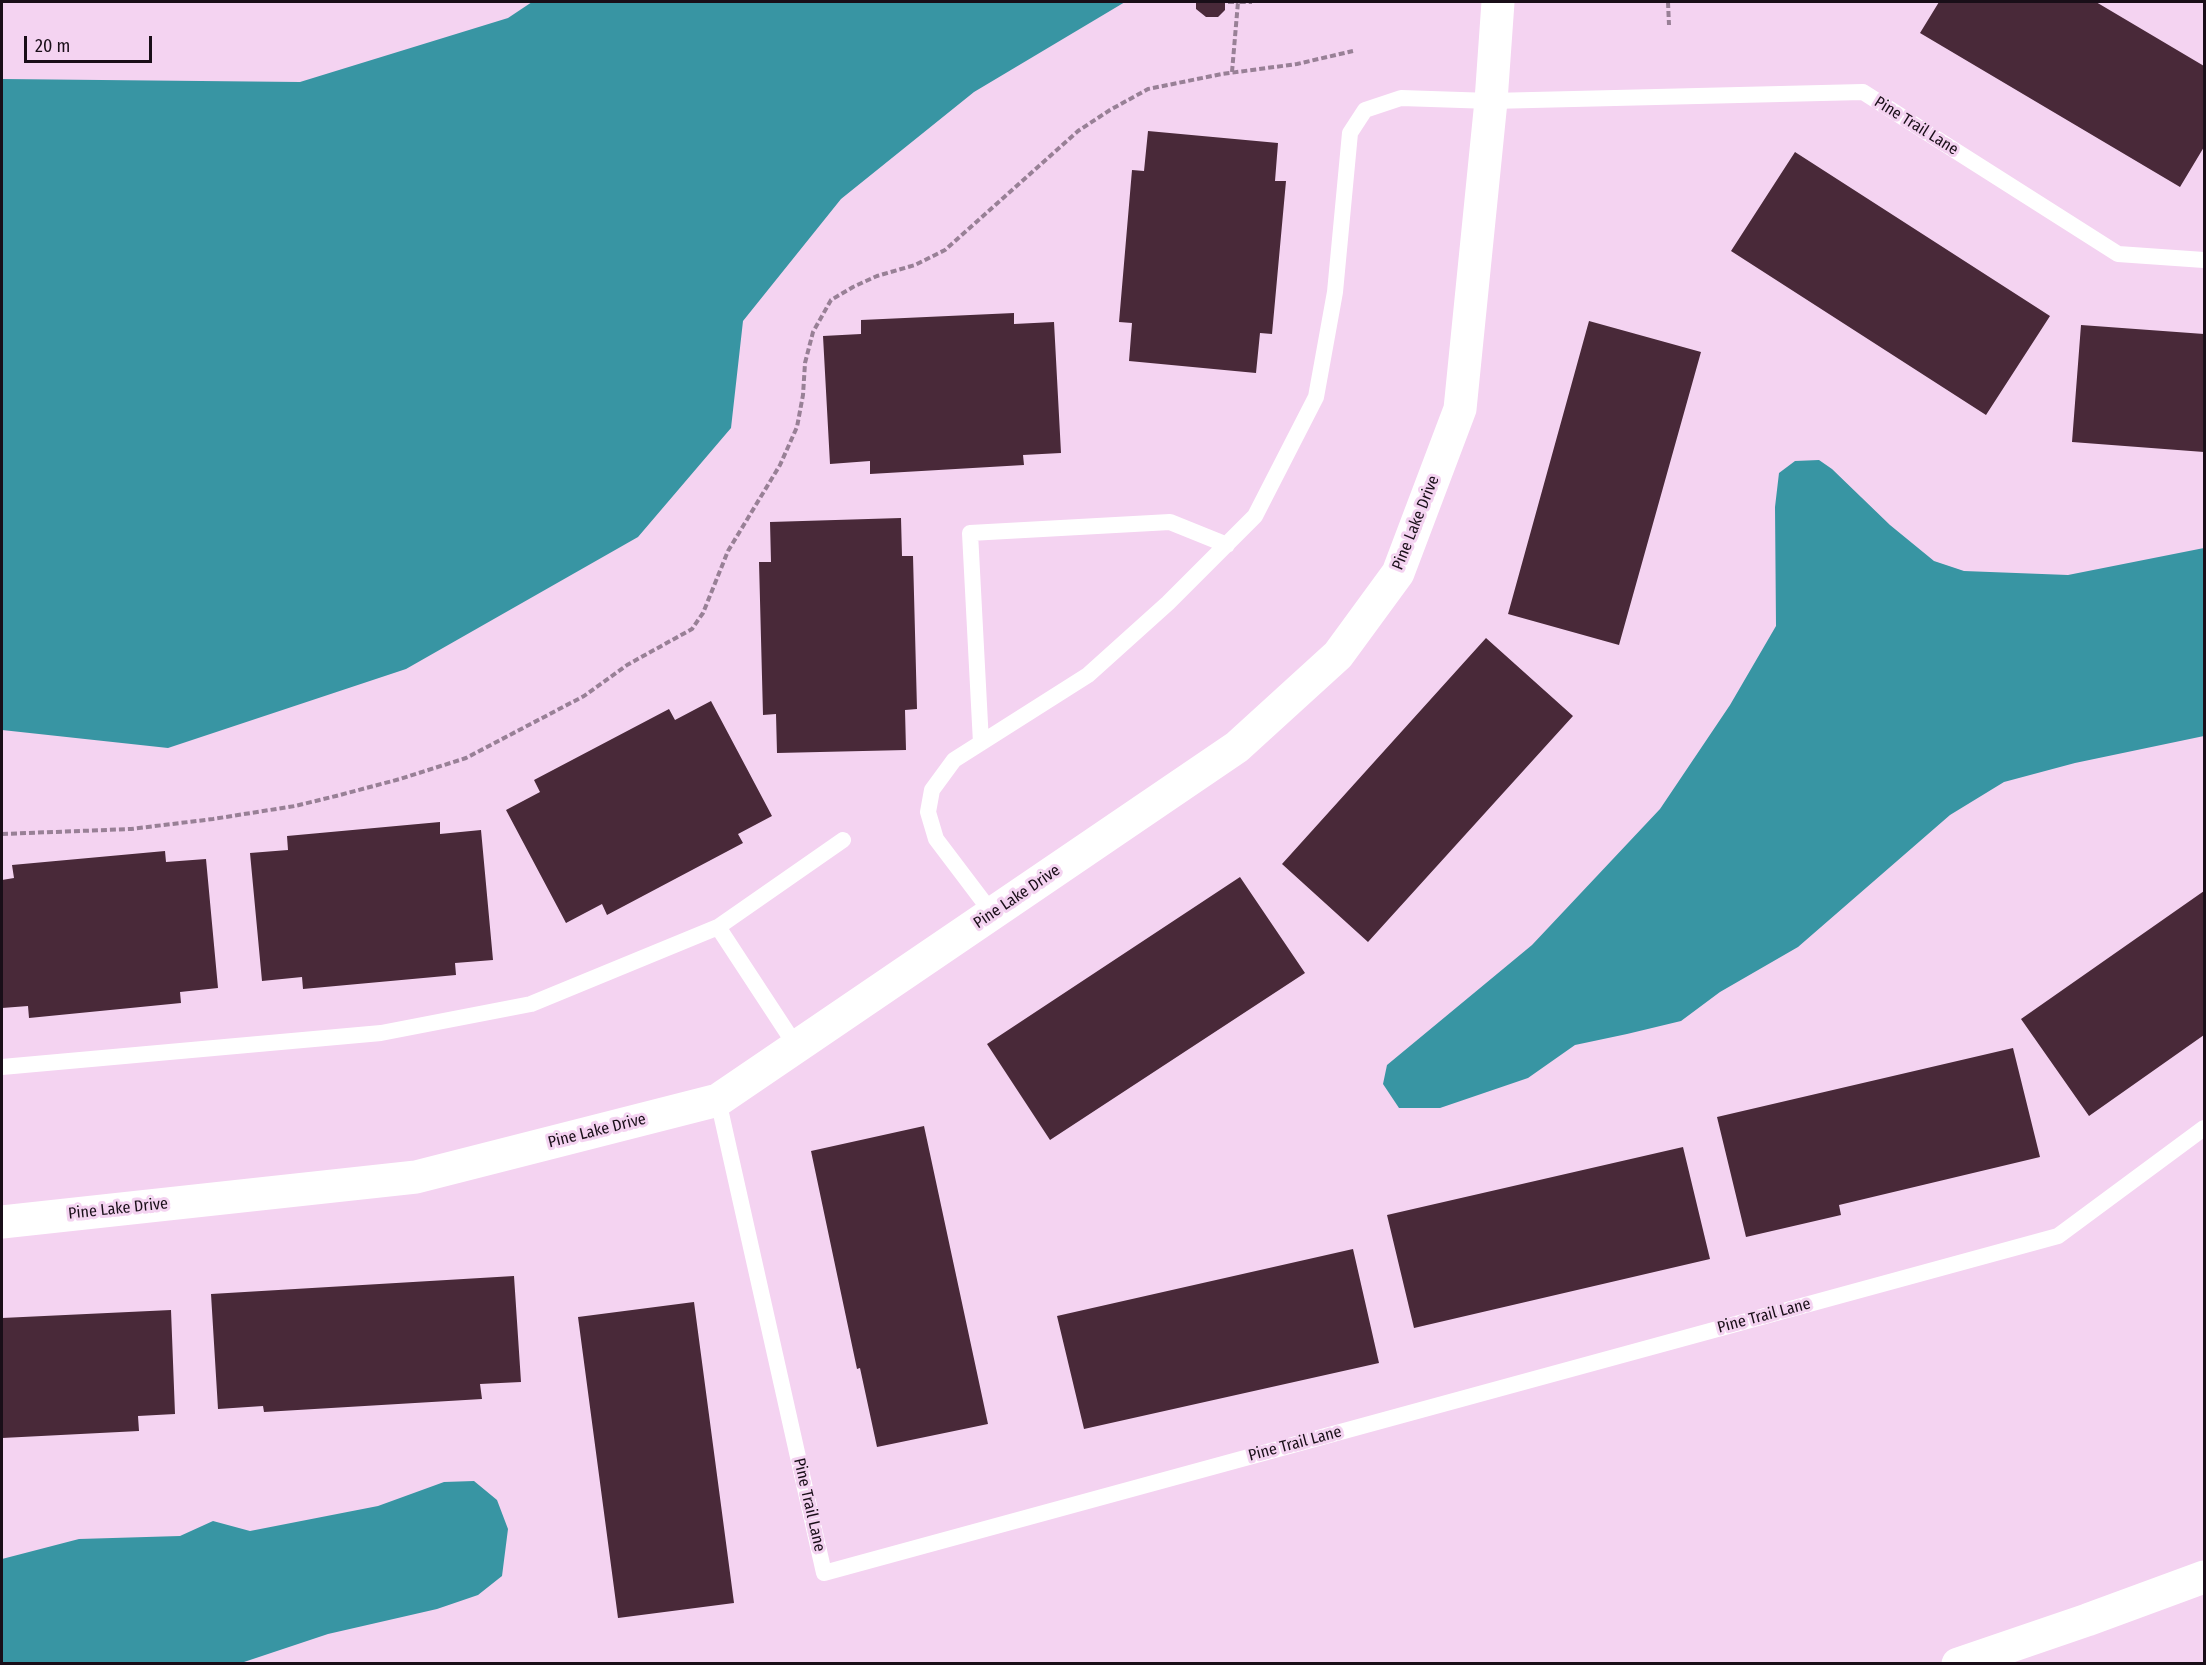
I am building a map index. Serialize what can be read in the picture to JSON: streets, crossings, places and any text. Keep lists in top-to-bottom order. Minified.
{"streets":{"main road":["Pine Lake Drive"],"lane":["Pine Trail Lane"]},"crossings":[["Pine Trail Lane","Pine Lake Drive"]],"scale_bar":"20 m"}
